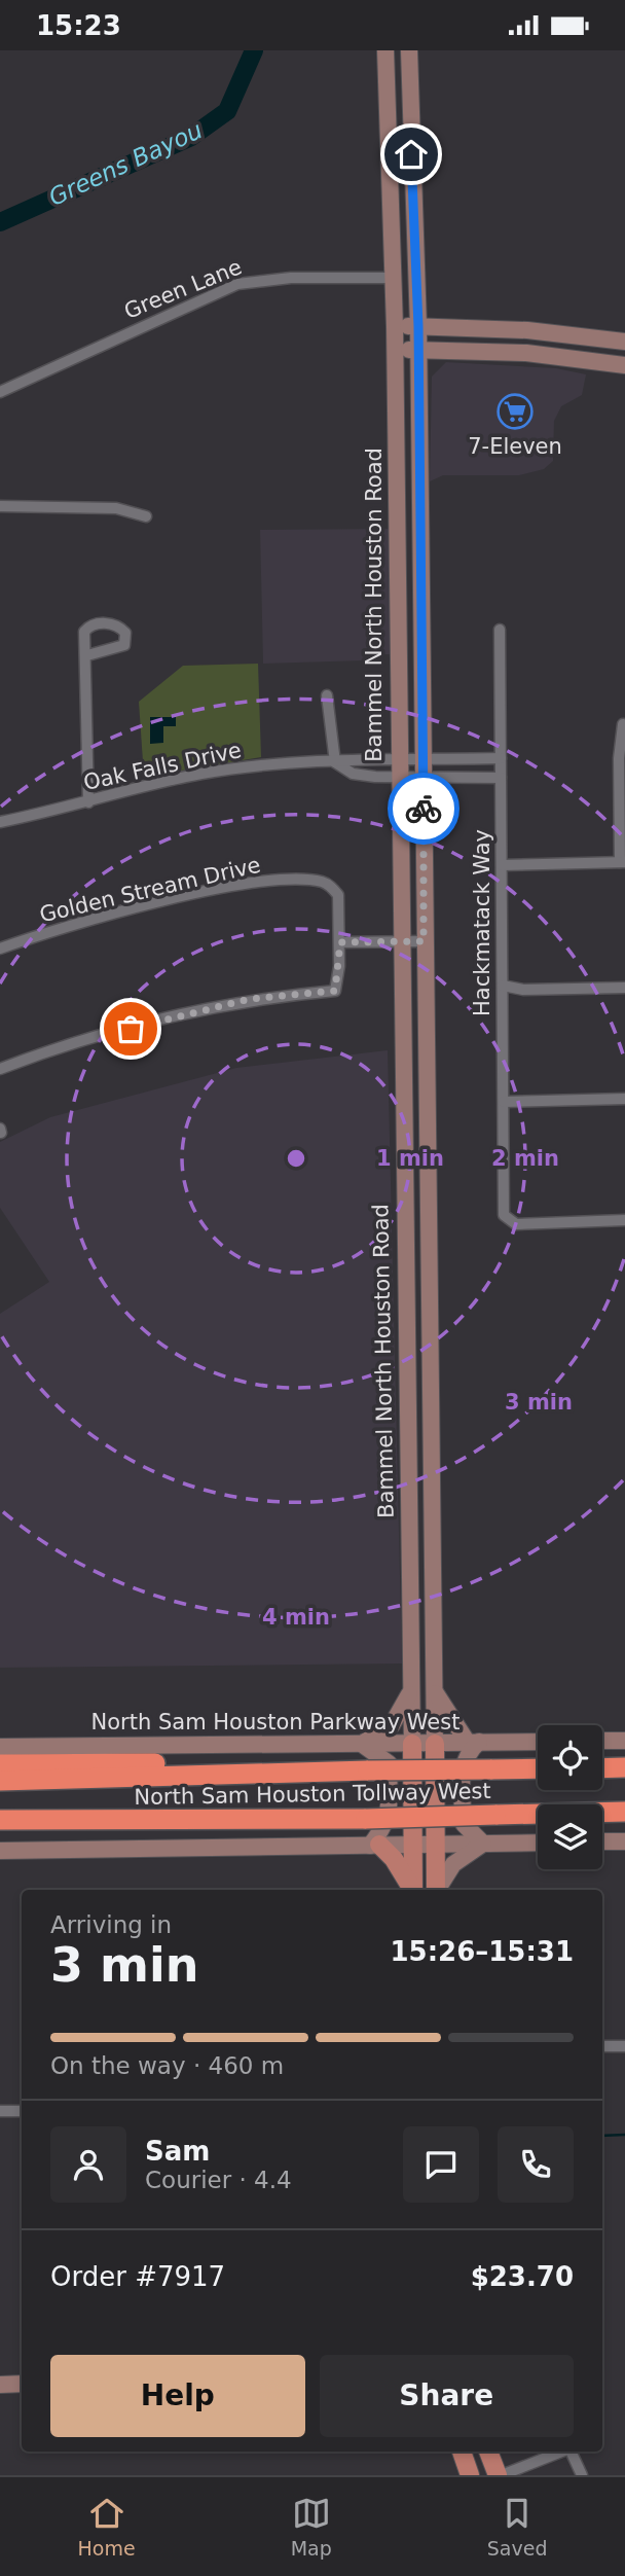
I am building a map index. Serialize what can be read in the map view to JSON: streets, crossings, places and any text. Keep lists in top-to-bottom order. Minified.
{"streets":{"highway":["North Sam Houston Tollway West"],"main road":["Bammel North Houston Road","North Sam Houston Parkway West"],"street":["Green Lane","Oak Falls Drive","Golden Stream Drive","Hackmatack Way"]},"crossings":[["Green Lane","Bammel North Houston Road"],["Bammel North Houston Road","Oak Falls Drive"],["Bammel North Houston Road","North Sam Houston Parkway West"],["Oak Falls Drive","Hackmatack Way"]],"water":["Greens Bayou"],"places":{"supermarket":["7-Eleven"]},"page":{"status":"15:23","heading":["3 min","Arriving in","15:26–15:31"],"panel":["Sam","Courier · 4.4","Order #7917","$23.70"],"bar":"On the way · 460 m","buttons":["Help","Share"],"tabs":["Home","Map","Saved"]},"rings":["1 min","2 min","3 min","4 min"]}
